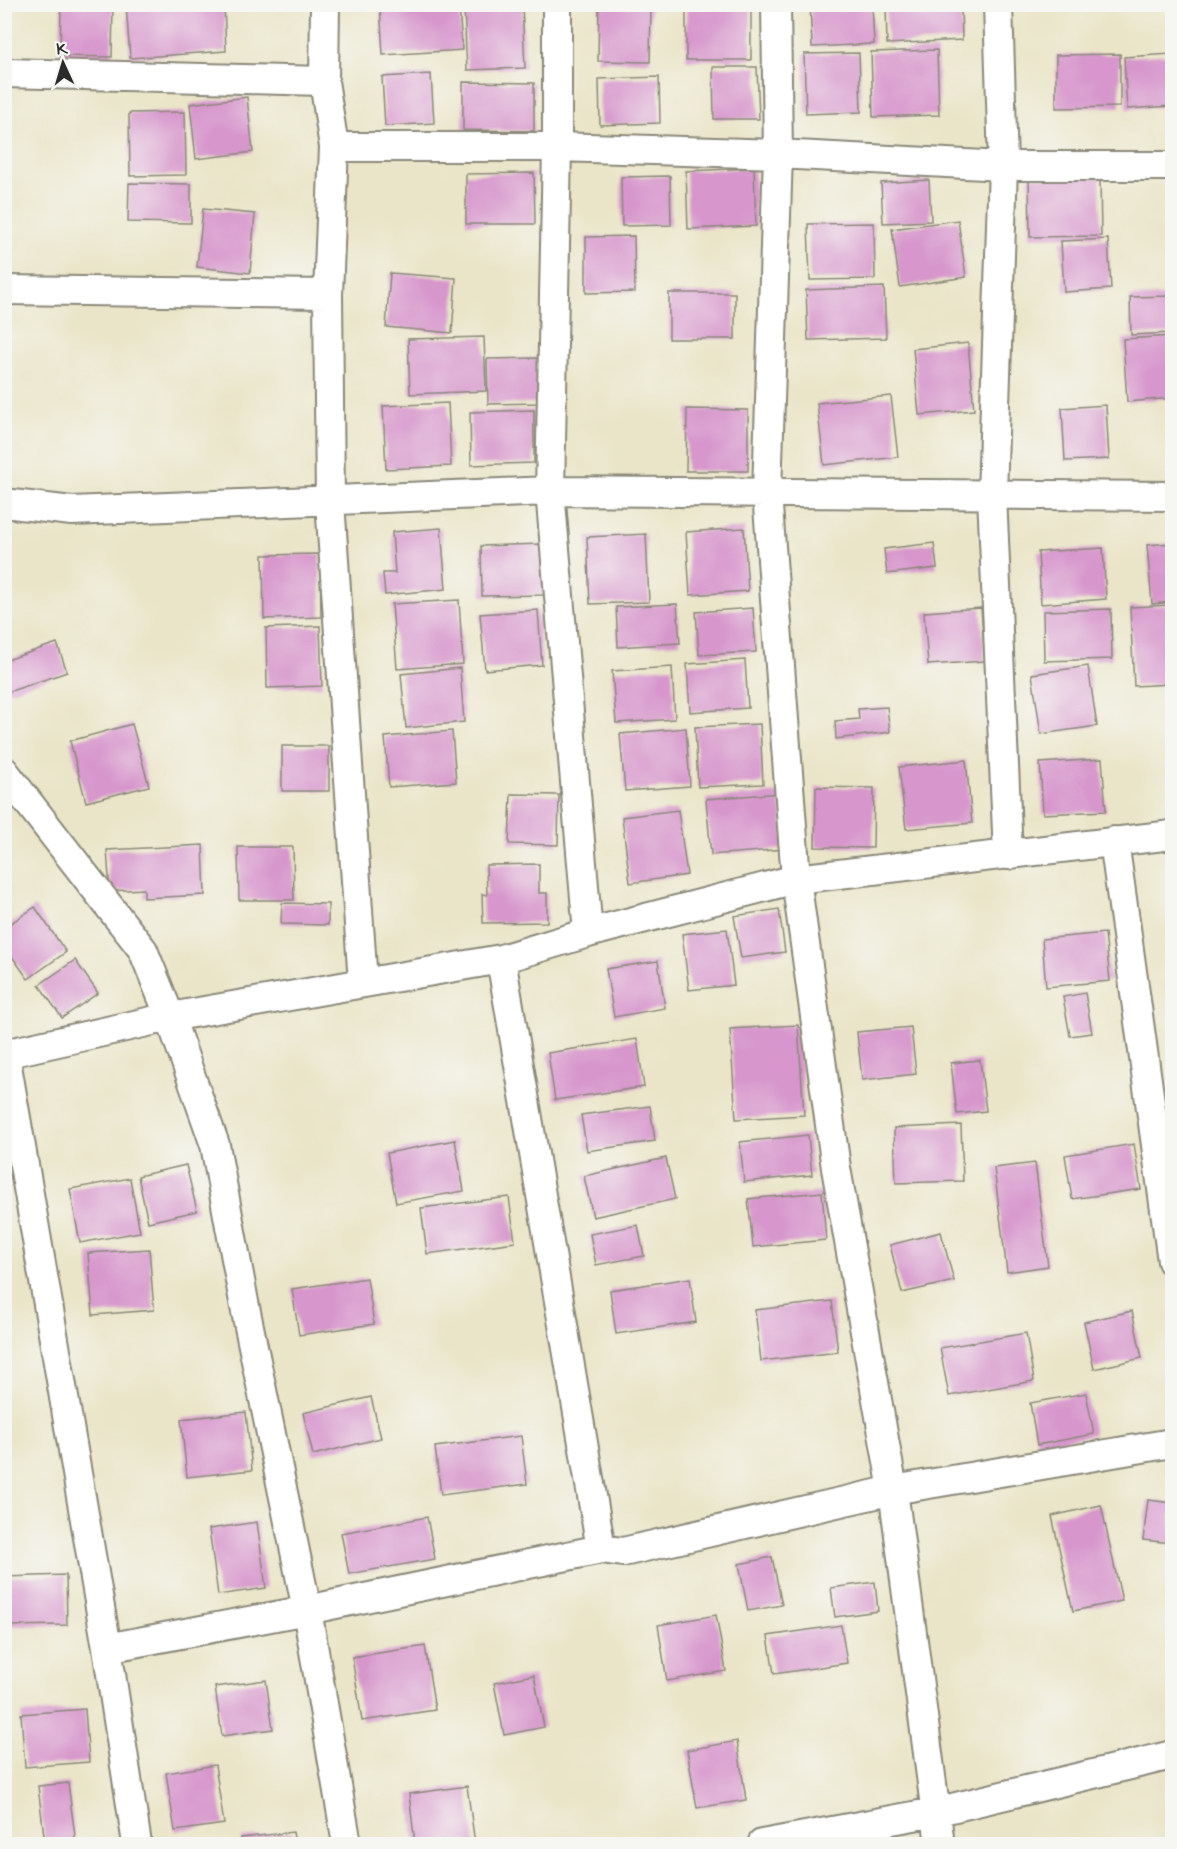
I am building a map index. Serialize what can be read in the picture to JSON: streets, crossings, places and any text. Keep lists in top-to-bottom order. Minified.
{"north":"top"}
